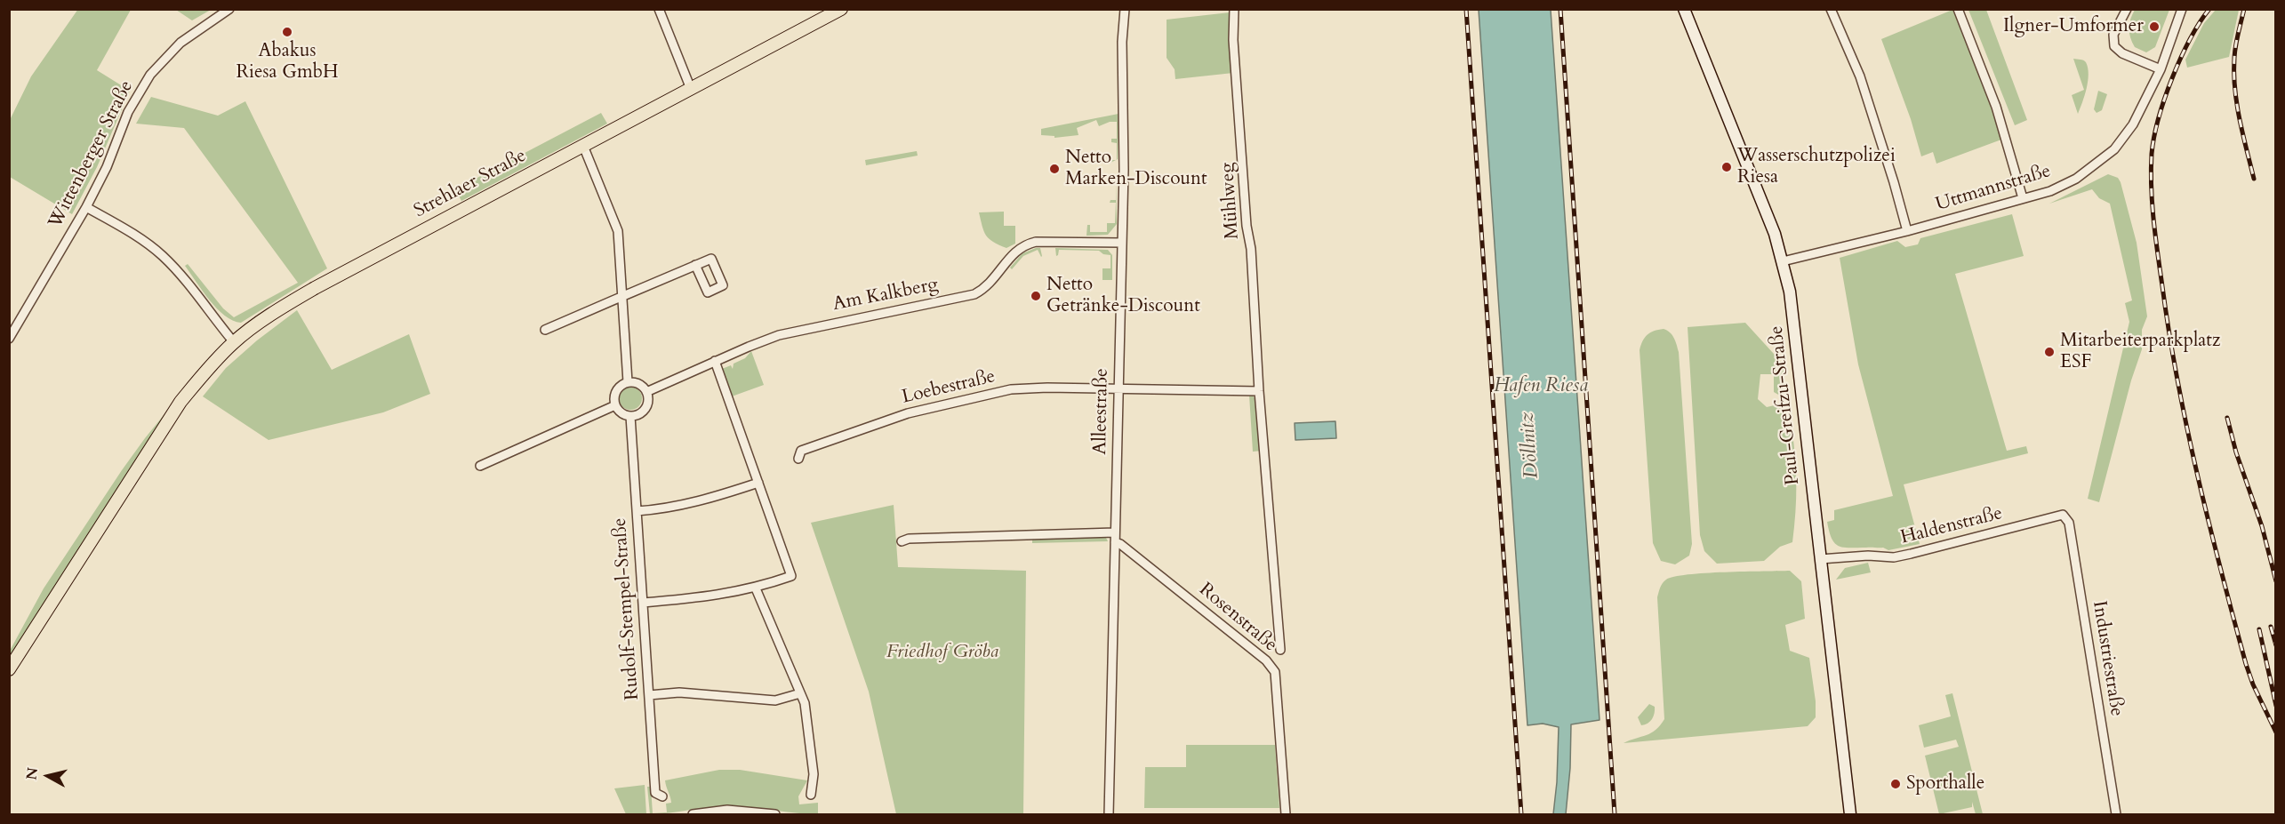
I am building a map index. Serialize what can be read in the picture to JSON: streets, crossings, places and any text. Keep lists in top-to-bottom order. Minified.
{"streets":{"main road":["Strehlaer Straße","Paul-Greifzu-Straße"],"street":["Wittenberger Straße","Uttmannstraße","Mühlweg","Am Kalkberg","Loebestraße","Alleestraße","Haldenstraße","Rudolf-Stempel-Straße","Rosenstraße","Industriestraße"]},"crossings":[["Uttmannstraße","Paul-Greifzu-Straße"],["Am Kalkberg","Alleestraße"],["Am Kalkberg","Rudolf-Stempel-Straße"],["Loebestraße","Alleestraße"],["Paul-Greifzu-Straße","Haldenstraße"],["Alleestraße","Rosenstraße"],["Haldenstraße","Industriestraße"]],"water":["Hafen Riesa","Döllnitz"],"parks":["Friedhof Gröba"],"places":["Ilgner-Umformer","Abakus Riesa GmbH","Wasserschutzpolizei Riesa","Netto Marken-Discount","Netto Getränke-Discount","Mitarbeiterparkplatz ESF","Sporthalle"],"north":"left"}
